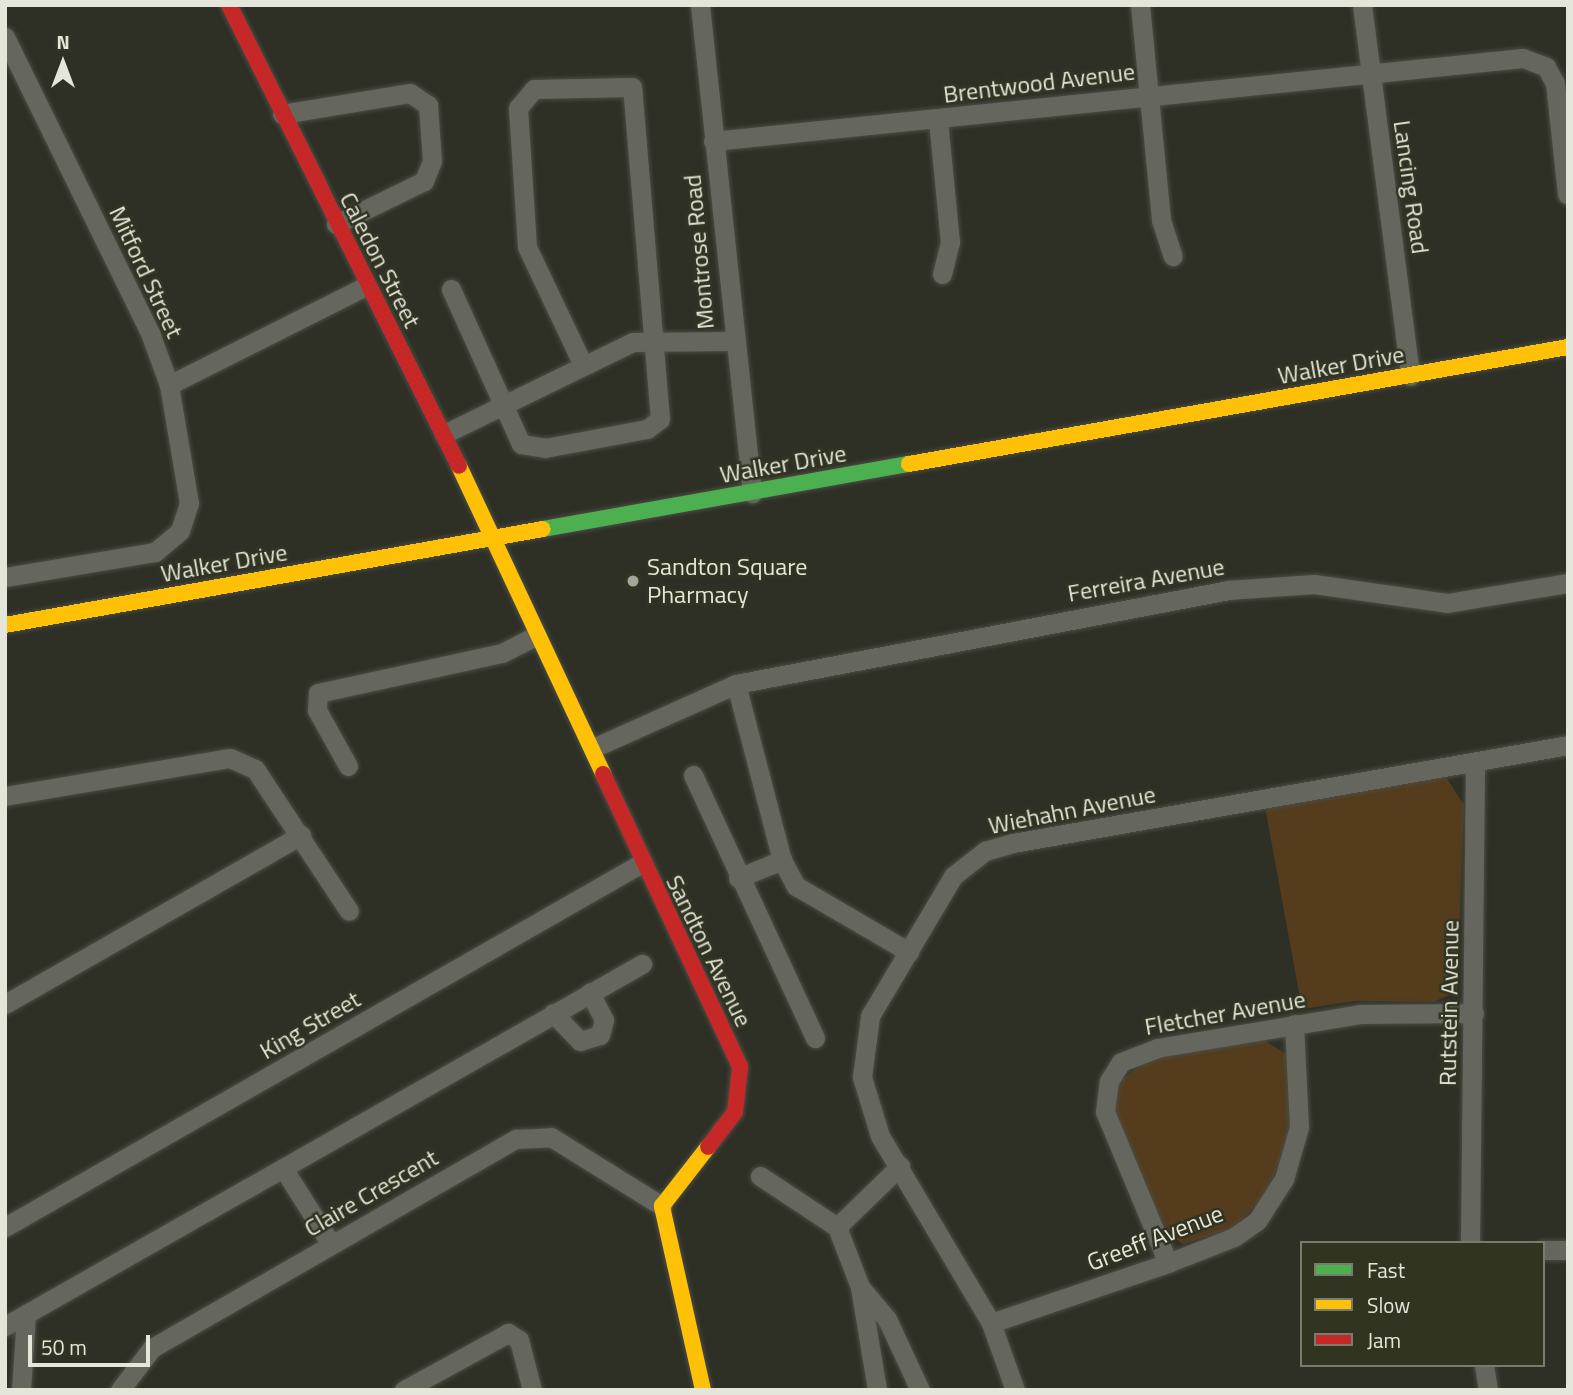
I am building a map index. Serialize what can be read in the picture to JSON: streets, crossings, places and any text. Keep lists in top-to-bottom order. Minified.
{"streets":{"street":["Brentwood Avenue","Lancing Road","Montrose Road","Caledon Street","Mitford Street","Walker Drive","Ferreira Avenue","Wiehahn Avenue","Sandton Avenue","Rutstein Avenue","Fletcher Avenue","King Street","Claire Crescent","Greeff Avenue"]},"crossings":[["Brentwood Avenue","Lancing Road"],["Brentwood Avenue","Montrose Road"],["Lancing Road","Walker Drive"],["Montrose Road","Walker Drive"],["Caledon Street","Walker Drive"],["Caledon Street","Sandton Avenue"],["Walker Drive","Sandton Avenue"],["Ferreira Avenue","Sandton Avenue"],["Wiehahn Avenue","Rutstein Avenue"],["Wiehahn Avenue","Greeff Avenue"],["Sandton Avenue","King Street"],["Sandton Avenue","Claire Crescent"],["Rutstein Avenue","Fletcher Avenue"],["Fletcher Avenue","Greeff Avenue"]],"places":["Sandton Square Pharmacy"],"legend":["Fast","Slow","Jam"],"scale_bar":"50 m","north":"top"}
